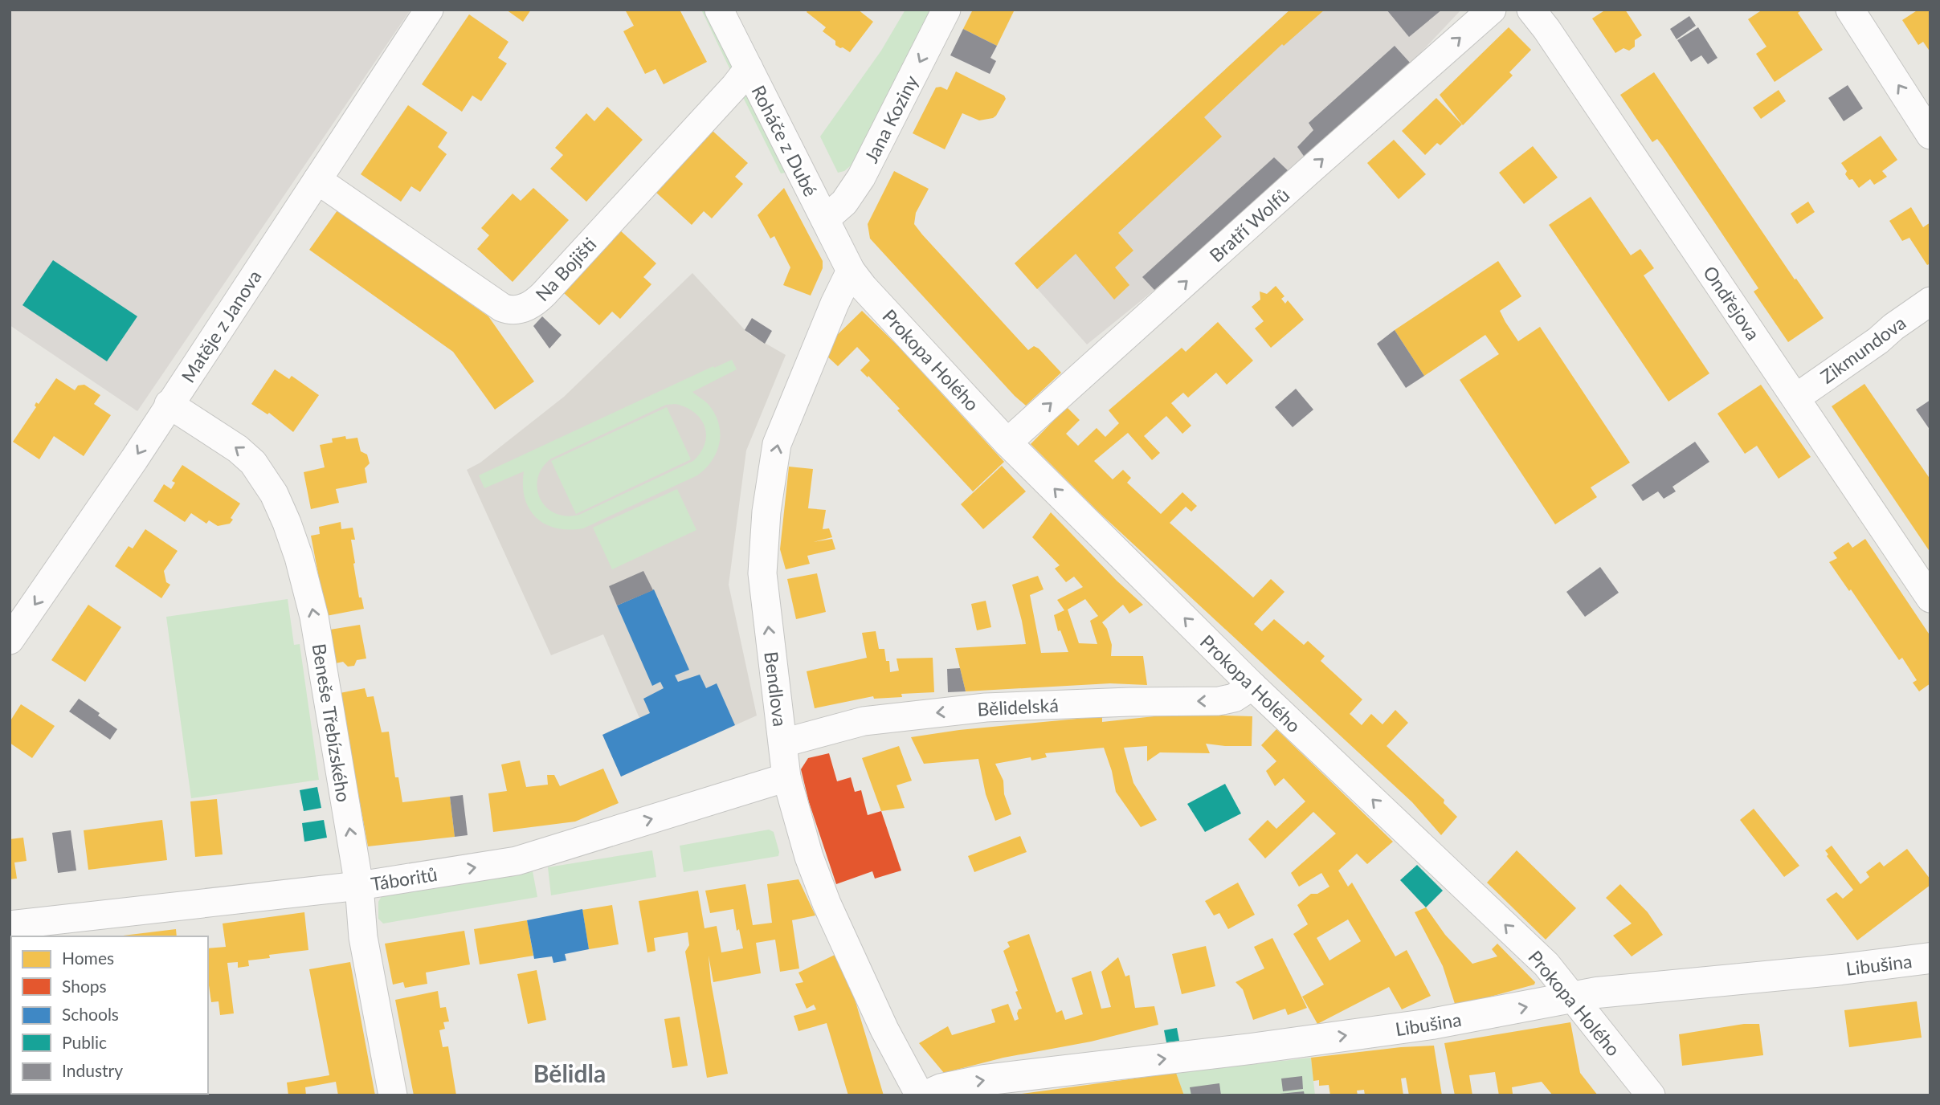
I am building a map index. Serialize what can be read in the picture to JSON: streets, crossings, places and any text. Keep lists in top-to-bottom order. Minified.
{"streets":{"street":["Jana Koziny","Roháče z Dubé","Bratří Wolfů","Na Bojišti","Ondřejova","Matěje z Janova","Zikmundova","Prokopa Holého","Bendlova","Bělidelská","Beneše Třebízského","Táboritů","Libušina"]},"crossings":[["Jana Koziny","Roháče z Dubé"],["Roháče z Dubé","Na Bojišti"],["Roháče z Dubé","Prokopa Holého"],["Roháče z Dubé","Bendlova"],["Bratří Wolfů","Prokopa Holého"],["Na Bojišti","Matěje z Janova"],["Ondřejova","Zikmundova"],["Matěje z Janova","Beneše Třebízského"],["Prokopa Holého","Bendlova"],["Prokopa Holého","Bělidelská"],["Prokopa Holého","Libušina"],["Bendlova","Bělidelská"],["Bendlova","Táboritů"],["Beneše Třebízského","Táboritů"]],"one_way":["Jana Koziny","Bratří Wolfů","Matěje z Janova","Prokopa Holého","Bendlova","Bělidelská","Beneše Třebízského","Táboritů","Libušina"],"districts":["Bělidla"],"legend":["Homes","Shops","Schools","Public","Industry"]}
